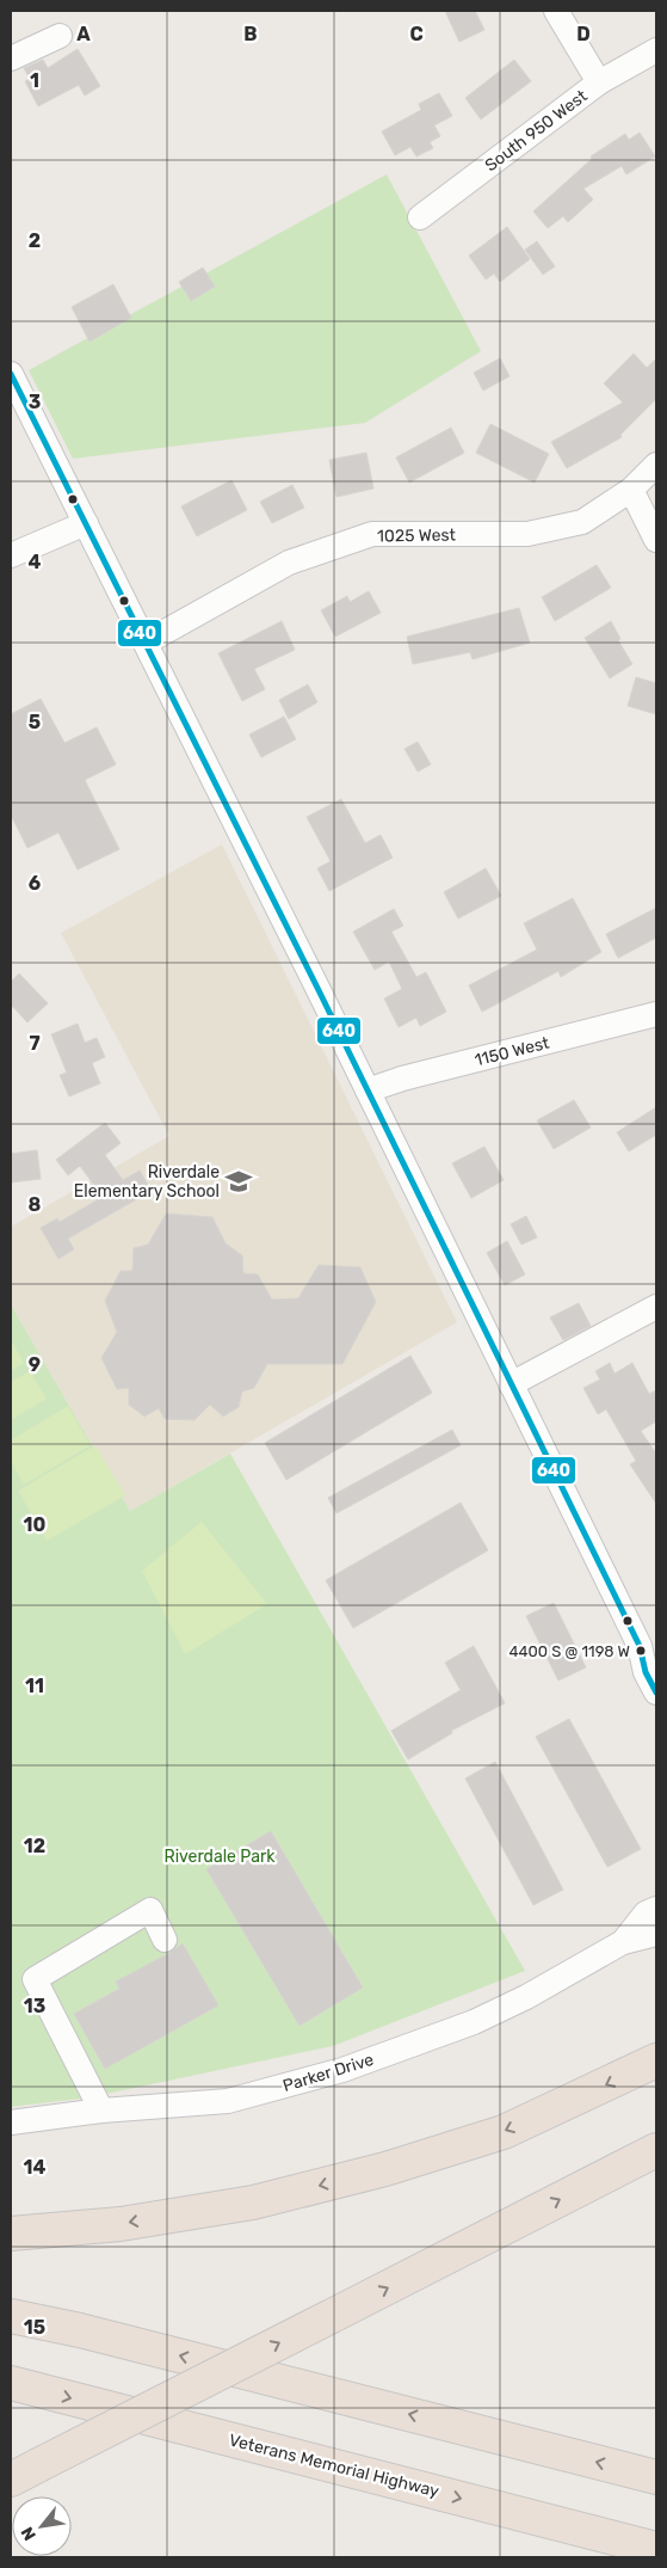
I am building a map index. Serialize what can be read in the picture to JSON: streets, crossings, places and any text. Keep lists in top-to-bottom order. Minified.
{"streets":{"highway":["Veterans Memorial Highway"],"street":["South 950 West","1025 West","1150 West","Parker Drive"]},"parks":["Riverdale Park"],"places":{"school or university":["Riverdale Elementary School"],"other":["4400 S @ 1198 W"]},"lines":["transit line 640"],"north":"bottom left","grid":{"columns":["A","B","C","D"],"rows":["1","2","3","4","5","6","7","8","9","10","11","12","13","14","15"]}}
